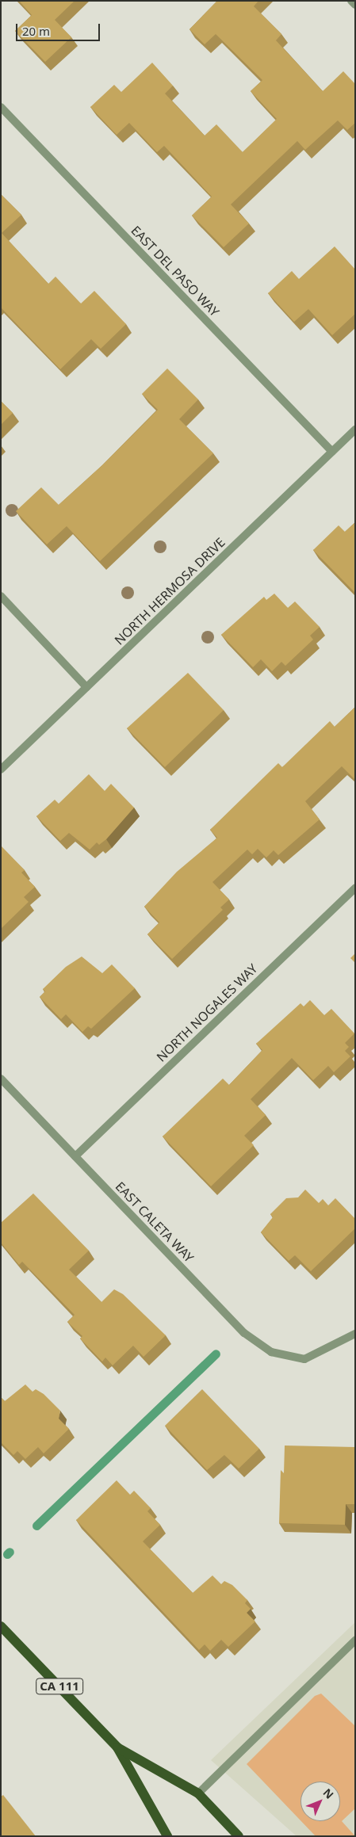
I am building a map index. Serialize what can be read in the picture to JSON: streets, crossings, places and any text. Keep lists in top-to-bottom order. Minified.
{"streets":{"main road":["CA 111"],"street":["EAST DEL PASO WAY","NORTH HERMOSA DRIVE","NORTH NOGALES WAY","EAST CALETA WAY"]},"crossings":[["EAST DEL PASO WAY","NORTH HERMOSA DRIVE"],["NORTH NOGALES WAY","EAST CALETA WAY"]],"scale_bar":"20 m","north":"top right"}
